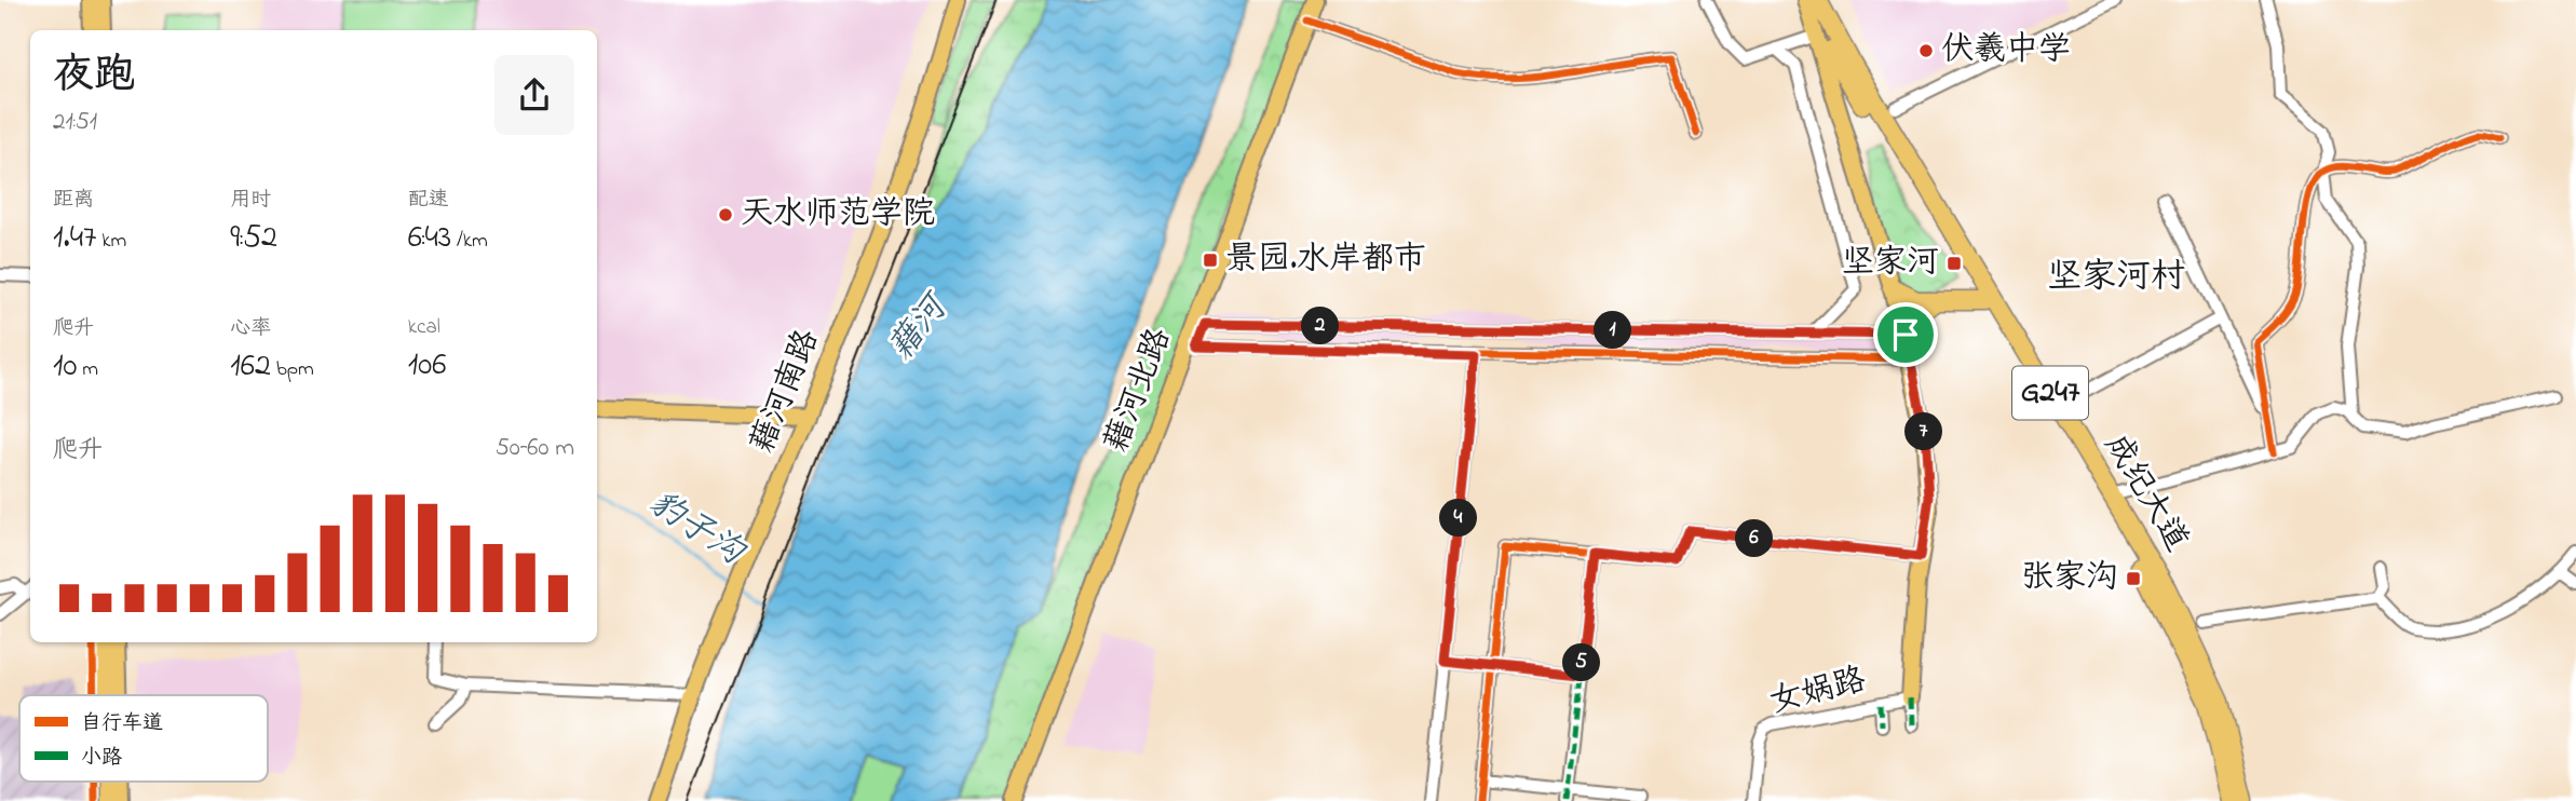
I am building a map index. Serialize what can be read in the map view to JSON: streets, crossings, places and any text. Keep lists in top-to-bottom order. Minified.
{"streets":{"highway":["G247","成纪大道"],"main road":["藉河北路","藉河南路"],"street":["女娲路"]},"districts":["坚家河村"],"water":["藉河","豹子沟"],"places":{"other":["伏羲中学","天水师范学院"],"transit":["景园.水岸都市","坚家河","张家沟"]},"legend":["自行车道","小路"],"page":{"heading":["夜跑","21:51"],"stats":[["距离","1.47 km"],["用时","9:52"],["配速","6:43 /km"],["爬升","10 m"],["心率","162 bpm"],["kcal","106"]],"pins":["2","1","7","4","6","5"],"chart":["爬升","50–60 m"]}}
